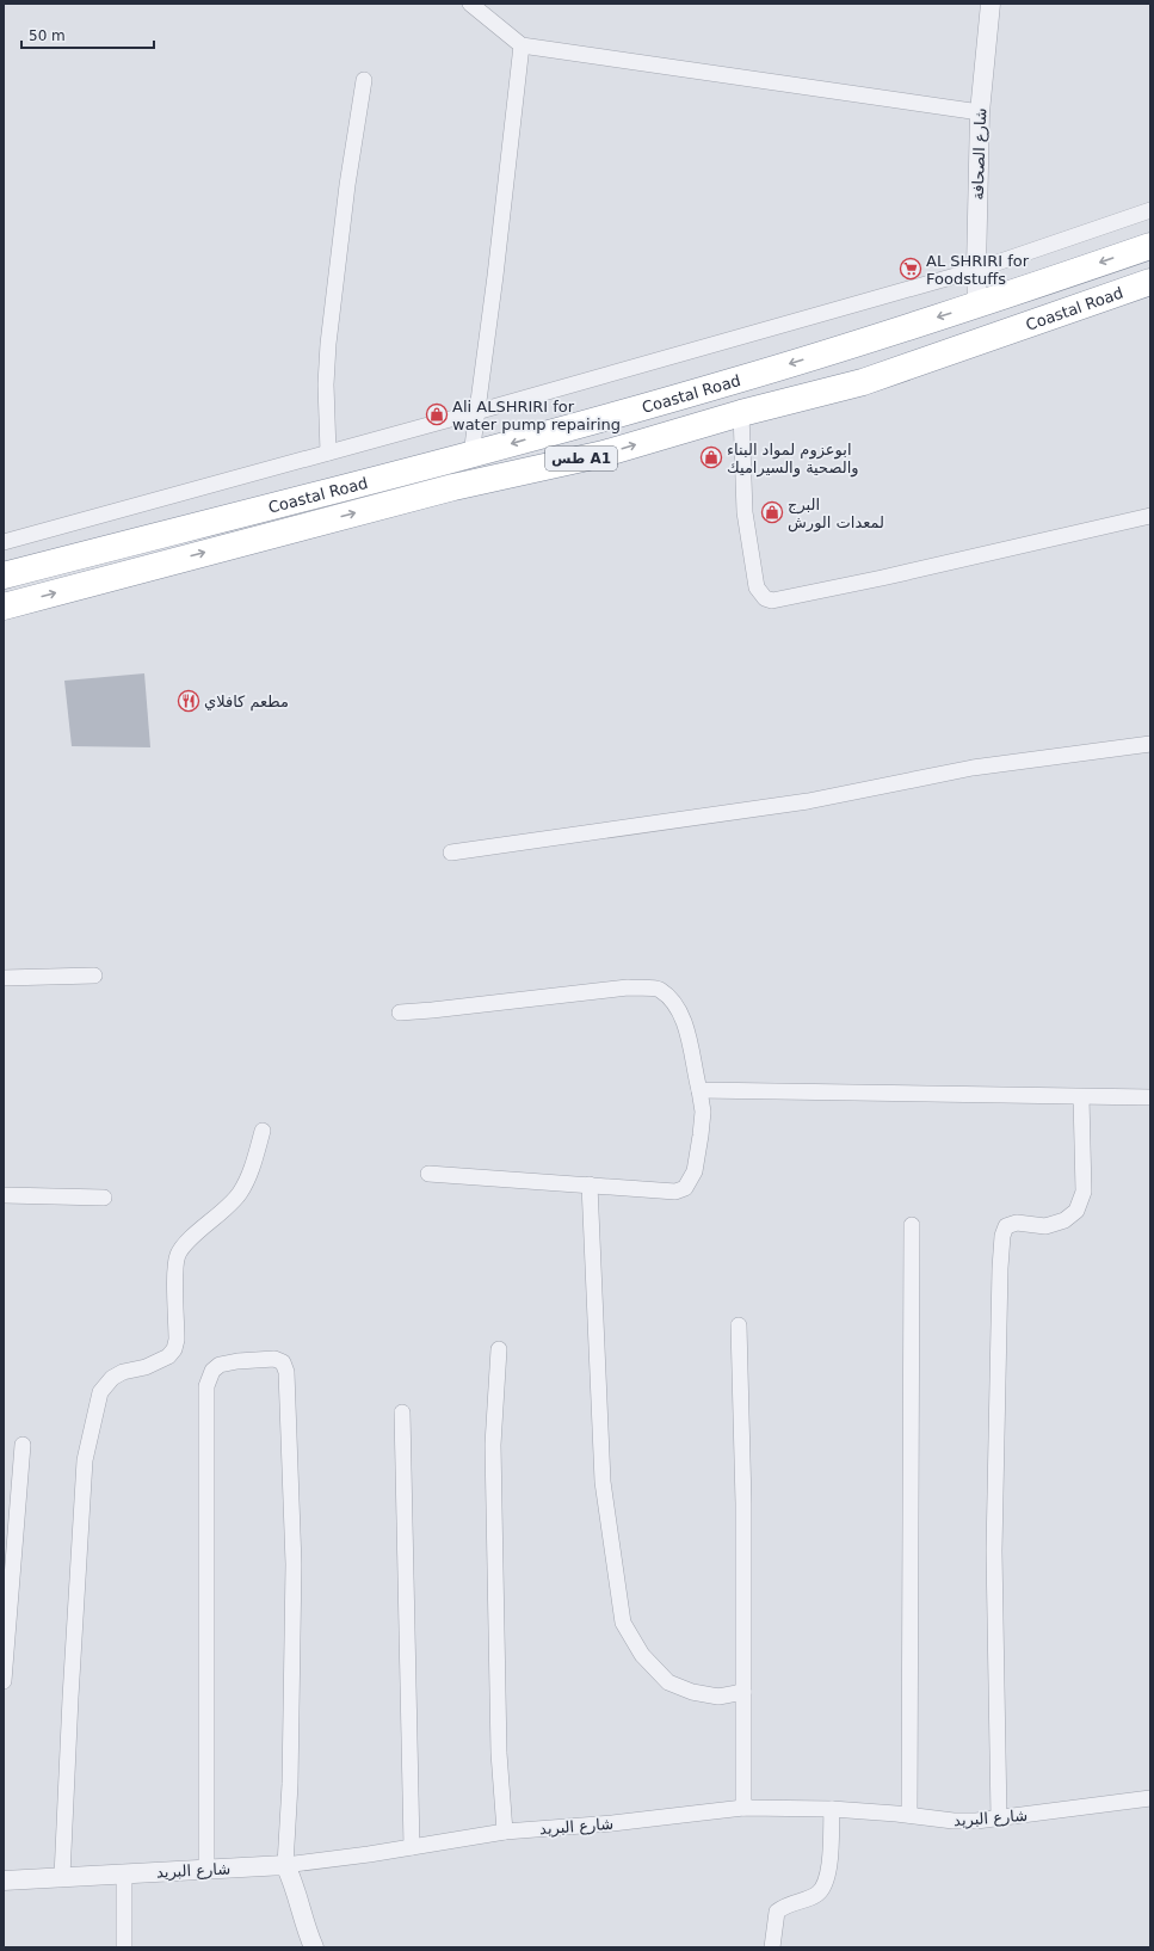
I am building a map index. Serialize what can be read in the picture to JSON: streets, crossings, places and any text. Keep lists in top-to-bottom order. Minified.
{"streets":{"highway":["Coastal Road","طس A1"],"street":["شارع الصحافة","شارع البريد"]},"crossings":[["شارع الصحافة","Coastal Road"]],"places":{"supermarket":["AL SHRIRI for Foodstuffs"],"shop":["Ali ALSHRIRI for water pump repairing","ابوعزوم لمواد البناء والصحية والسيراميك","البرج لمعدات الورش"],"restaurant":["مطعم كافلاي"]},"scale_bar":"50 m"}
